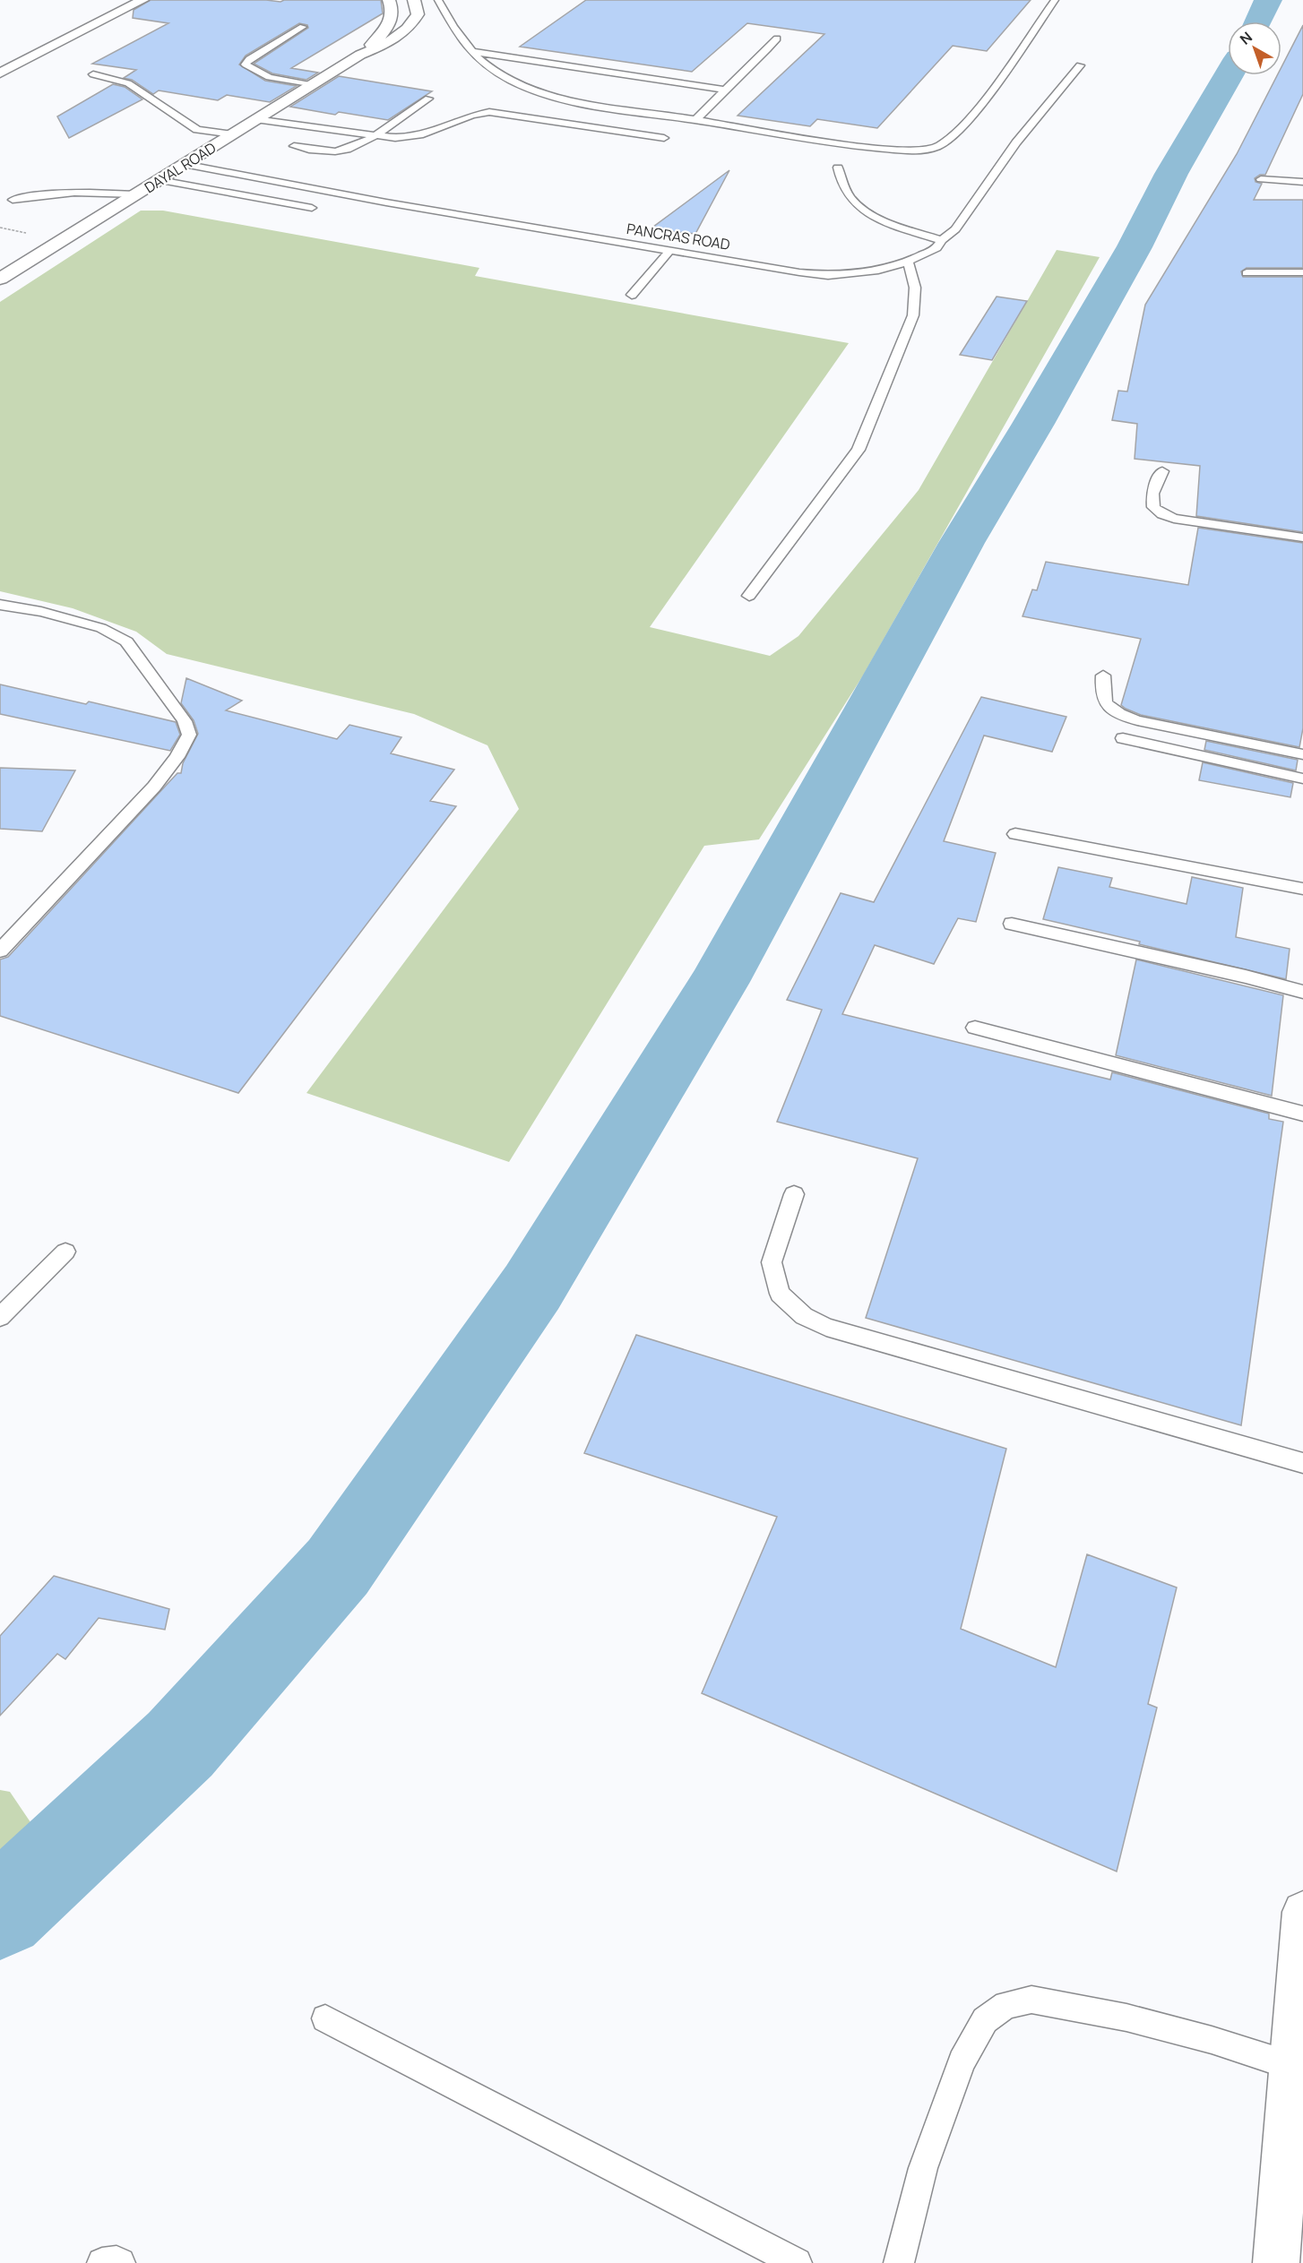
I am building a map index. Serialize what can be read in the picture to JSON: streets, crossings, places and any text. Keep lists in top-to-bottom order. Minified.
{"streets":{"street":["DAYAL ROAD"],"lane":["PANCRAS ROAD"]},"crossings":[["DAYAL ROAD","PANCRAS ROAD"]],"north":"top left"}
